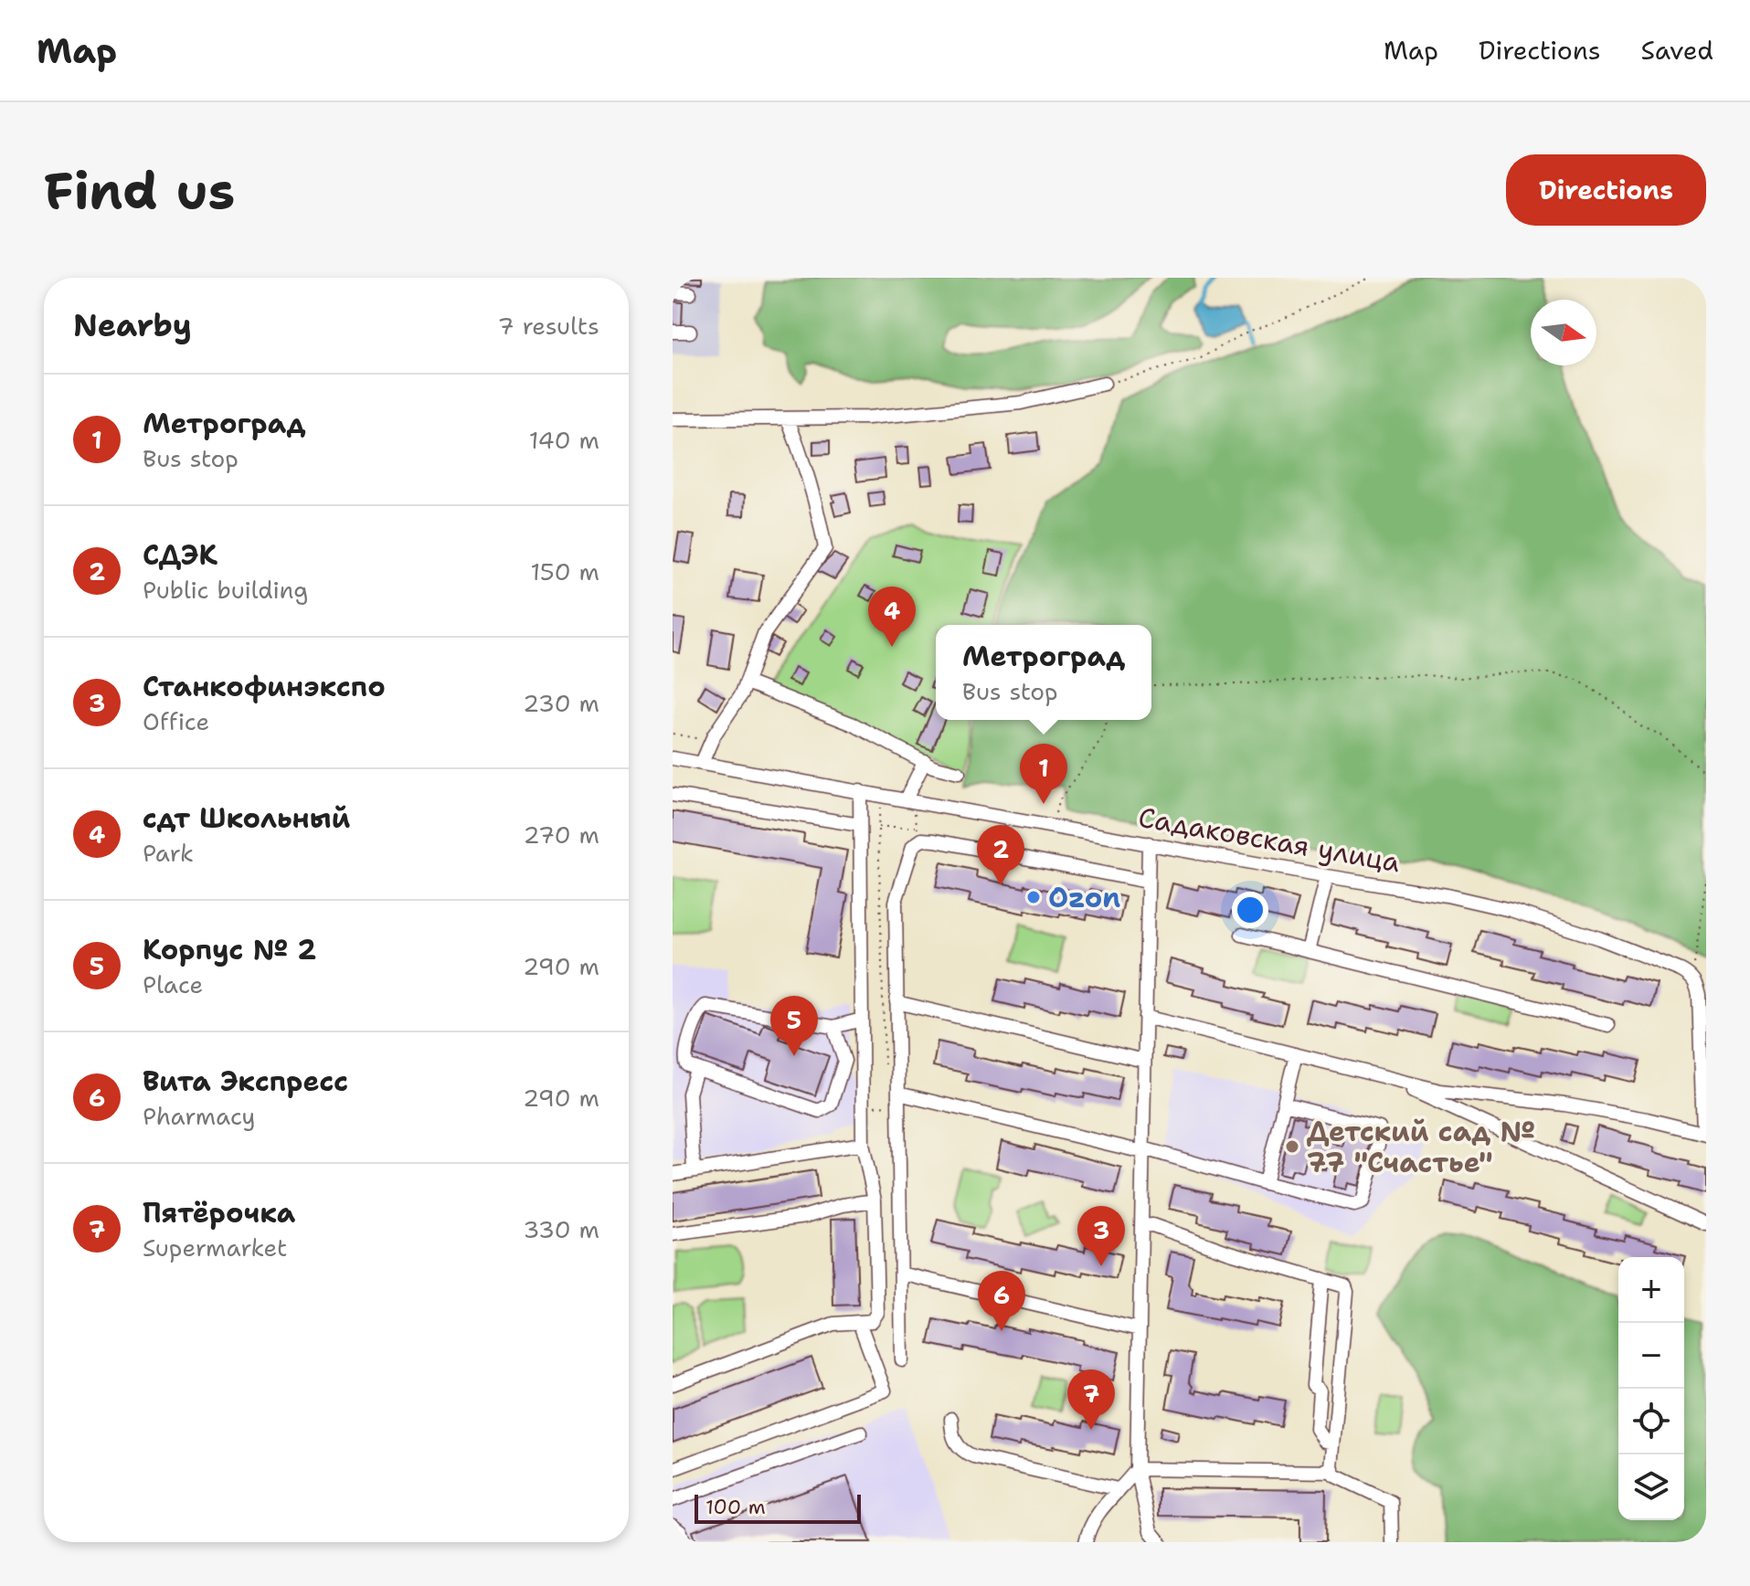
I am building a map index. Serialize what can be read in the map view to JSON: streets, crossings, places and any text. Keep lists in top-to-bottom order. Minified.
{"streets":{"street":["Садаковская улица"]},"places":["Ozon","Детский сад № 77 \"Счастье\""],"scale_bar":"100 m","north":"right","page":{"header":"Map","nav":["Map","Directions","Saved"],"buttons":"Directions","title":"Find us","heading":["Nearby","7 results"],"list":[{"mark":"1","name":"Метроград","note":"Bus stop","value":"140 m"},{"mark":"2","name":"СДЭК","note":"Public building","value":"150 m"},{"mark":"3","name":"Станкофинэкспо","note":"Office","value":"230 m"},{"mark":"4","name":"сдт Школьный","note":"Park","value":"270 m"},{"mark":"5","name":"Корпус № 2","note":"Place","value":"290 m"},{"mark":"6","name":"Вита Экспресс","note":"Pharmacy","value":"290 m"},{"mark":"7","name":"Пятёрочка","note":"Supermarket","value":"330 m"}],"pins":["4","1","2","5","3","6","7"],"popup":["Метроград","Bus stop"],"map_buttons":["+","−"],"scale":"100 m"}}
